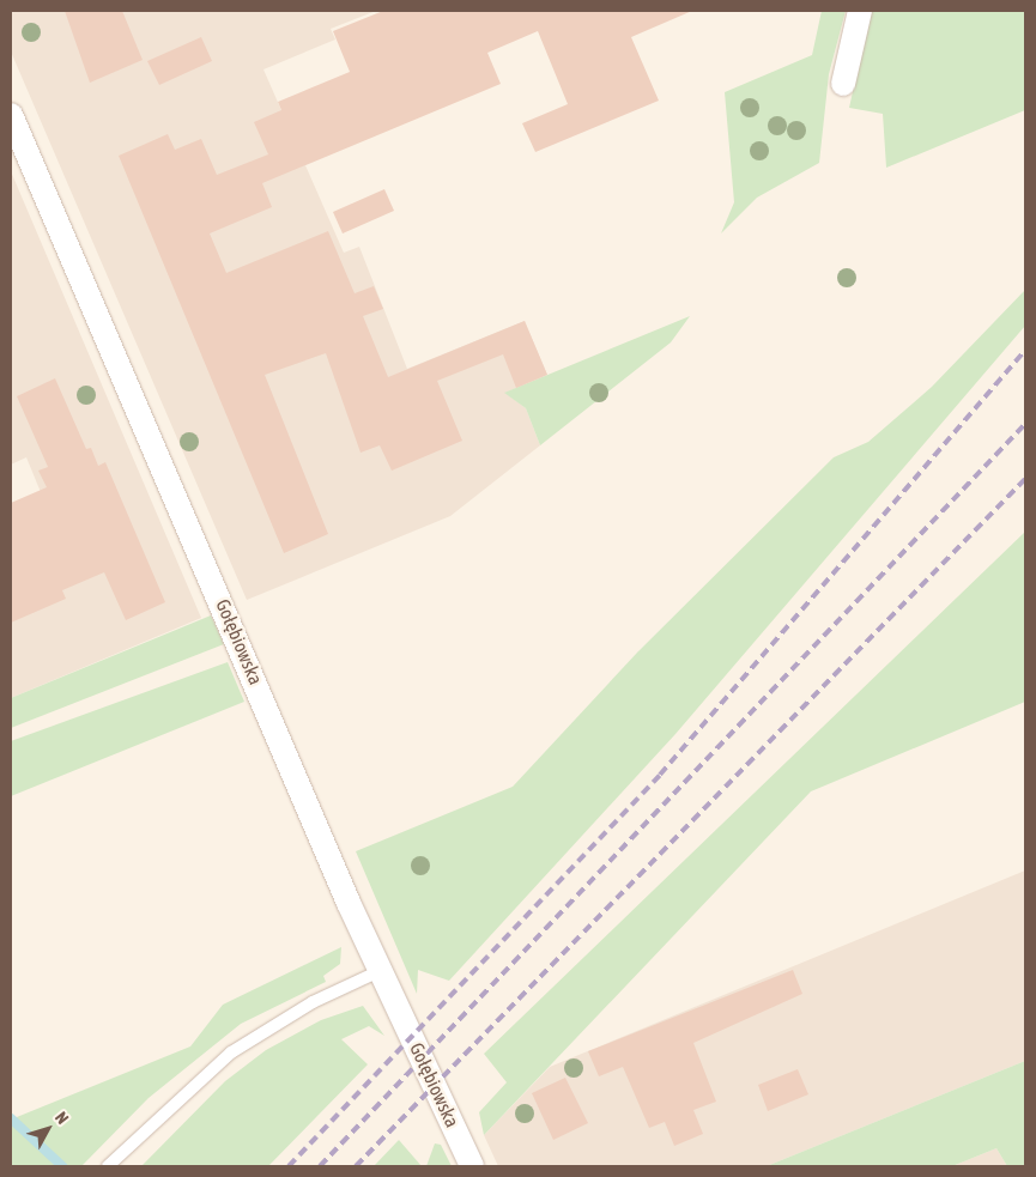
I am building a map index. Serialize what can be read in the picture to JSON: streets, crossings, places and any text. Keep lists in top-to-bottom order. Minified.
{"streets":{"street":["Gołębiowska"]},"north":"top right"}
